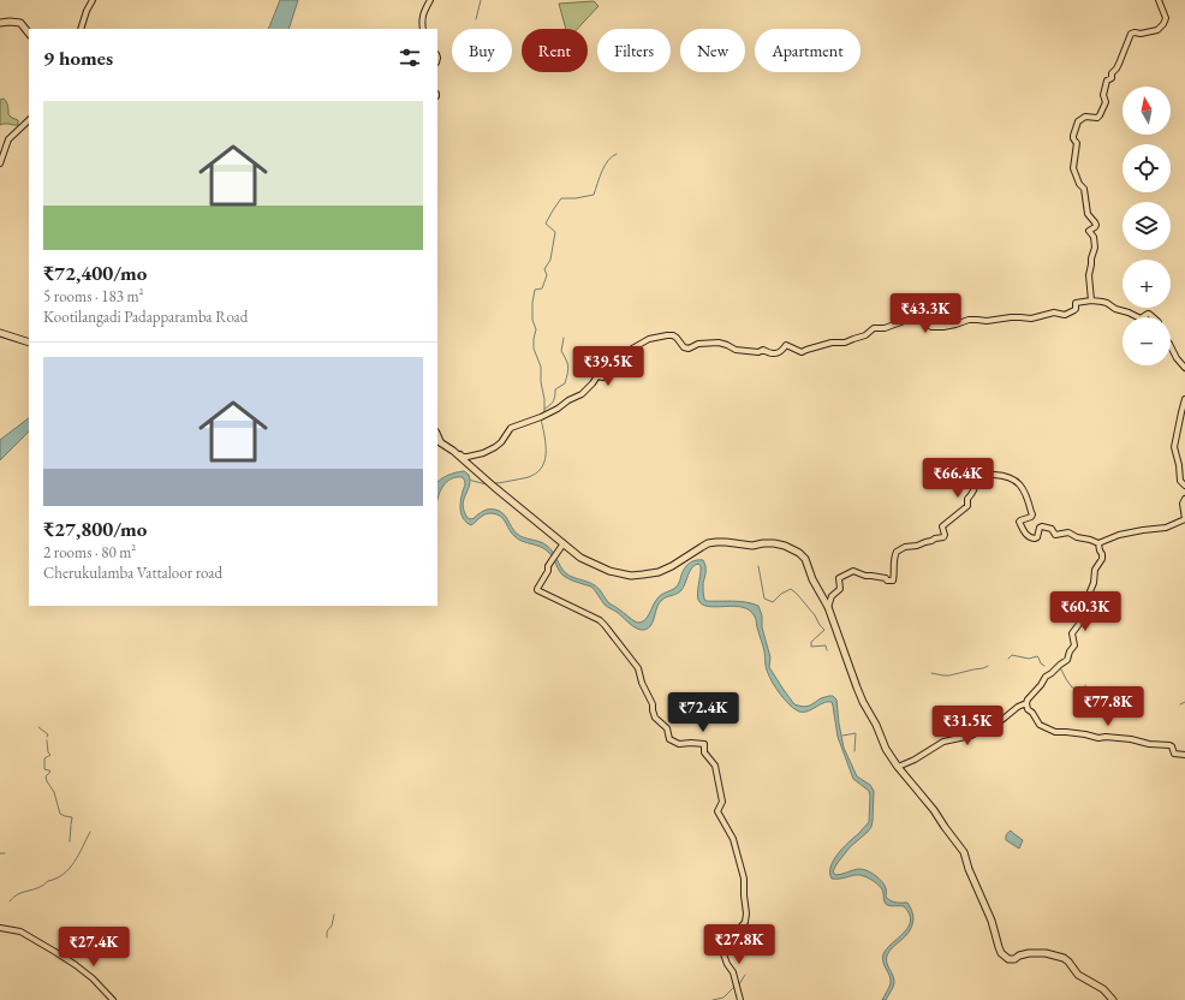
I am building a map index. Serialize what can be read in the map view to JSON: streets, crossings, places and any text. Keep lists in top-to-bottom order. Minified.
{"north":"top","page":{"chip":["Buy","Rent","Filters","New","Apartment"],"heading":"9 homes","map_buttons":["+","−"],"list":[{"name":"₹72,400/mo","note":"5 rooms · 183 m² · Kootilangadi Padapparamba Road"},{"name":"₹27,800/mo","note":"2 rooms · 80 m² · Cherukulamba Vattaloor road"}],"price":["₹43.3K","₹39.5K","₹66.4K","₹60.3K","₹77.8K","₹72.4K","₹31.5K","₹27.8K","₹27.4K"]}}
